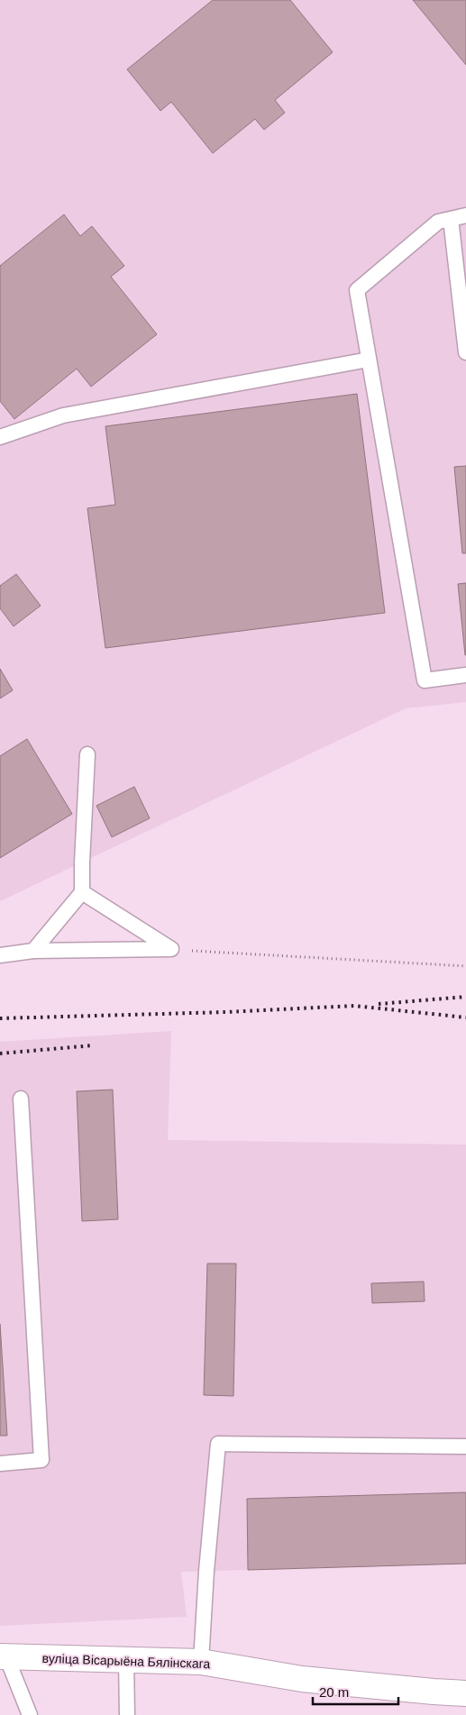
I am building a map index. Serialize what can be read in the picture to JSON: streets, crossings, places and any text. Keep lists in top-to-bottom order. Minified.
{"streets":{"street":["вуліца Вісарыёна Бялінскага"]},"scale_bar":"20 m"}
